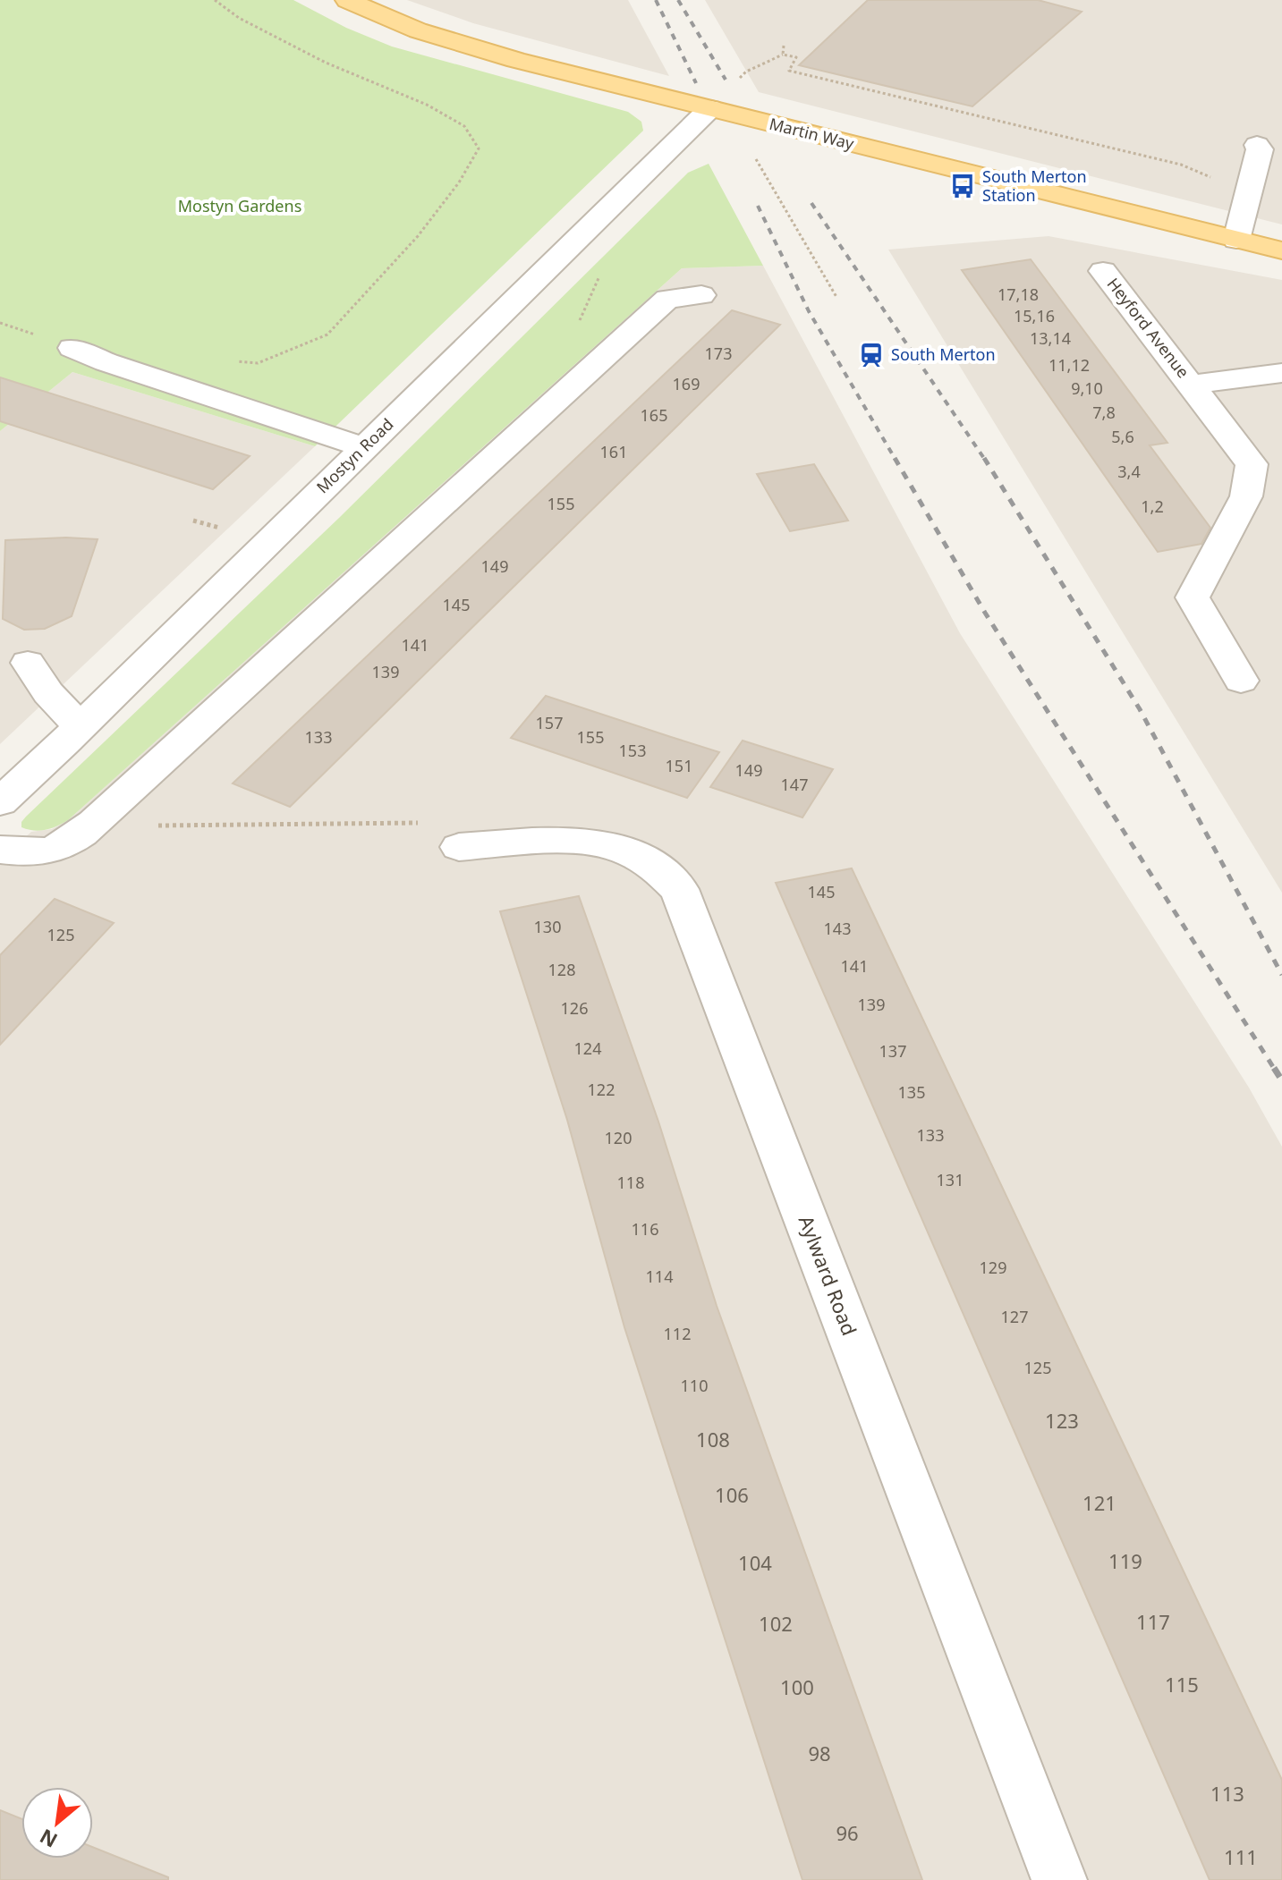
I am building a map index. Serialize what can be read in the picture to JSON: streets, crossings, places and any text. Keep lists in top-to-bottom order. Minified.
{"streets":{"main road":["Martin Way"],"street":["Heyford Avenue","Mostyn Road","Aylward Road"]},"crossings":[["Martin Way","Mostyn Road"]],"parks":["Mostyn Gardens"],"places":{"bus stop":["South Merton Station"],"station":["South Merton"]},"house_numbers":["17,18","15,16","13,14","173","11,12","169","9,10","7,8","165","5,6","161","3,4","155","1,2","149","145","141","139","157","133","155","153","151","149","147","145","130","143","125","141","128","139","126","124","137","122","135","133","120","131","118","116","129","114","127","112","125","110","123","108","106","121","119","104","117","102","115","100","98","113","96","111"],"north":"bottom left"}
